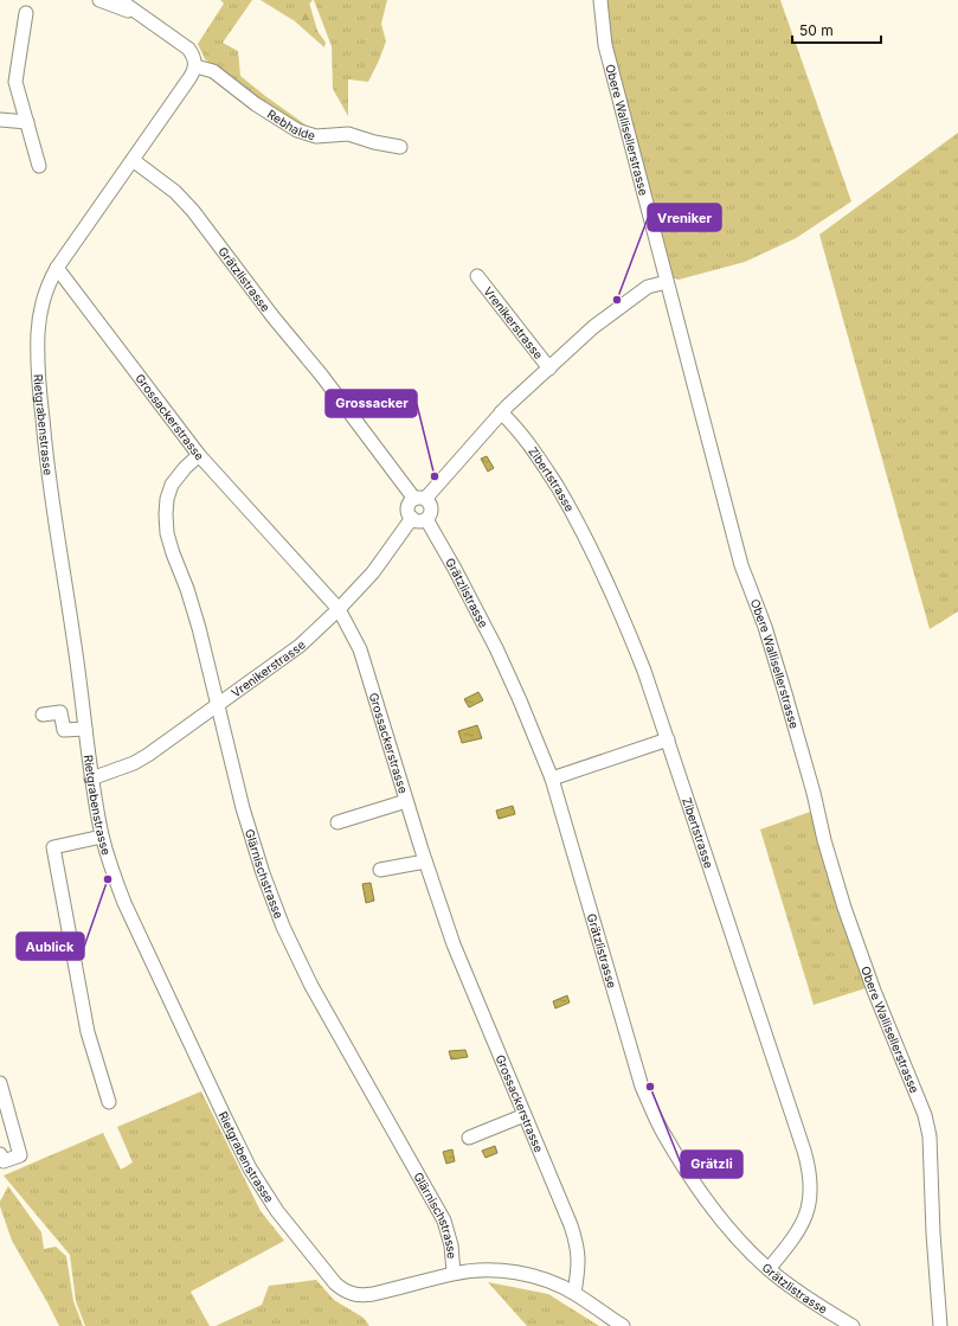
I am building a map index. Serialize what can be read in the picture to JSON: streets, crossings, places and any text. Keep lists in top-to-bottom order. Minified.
{"streets":{"street":["Rebhalde","Obere Wallisellerstrasse","Grätzlistrasse","Vrenikerstrasse","Grossackerstrasse","Rietgrabenstrasse","Zibertstrasse","Glärnischstrasse"]},"crossings":[["Rebhalde","Rietgrabenstrasse"],["Obere Wallisellerstrasse","Vrenikerstrasse"],["Grätzlistrasse","Vrenikerstrasse"],["Grätzlistrasse","Rietgrabenstrasse"],["Grätzlistrasse","Zibertstrasse"],["Vrenikerstrasse","Grossackerstrasse"],["Vrenikerstrasse","Rietgrabenstrasse"],["Vrenikerstrasse","Zibertstrasse"],["Vrenikerstrasse","Glärnischstrasse"],["Grossackerstrasse","Rietgrabenstrasse"],["Grossackerstrasse","Glärnischstrasse"],["Rietgrabenstrasse","Glärnischstrasse"]],"places":["Vreniker","Grossacker","Aublick","Grätzli"],"scale_bar":"50 m"}
